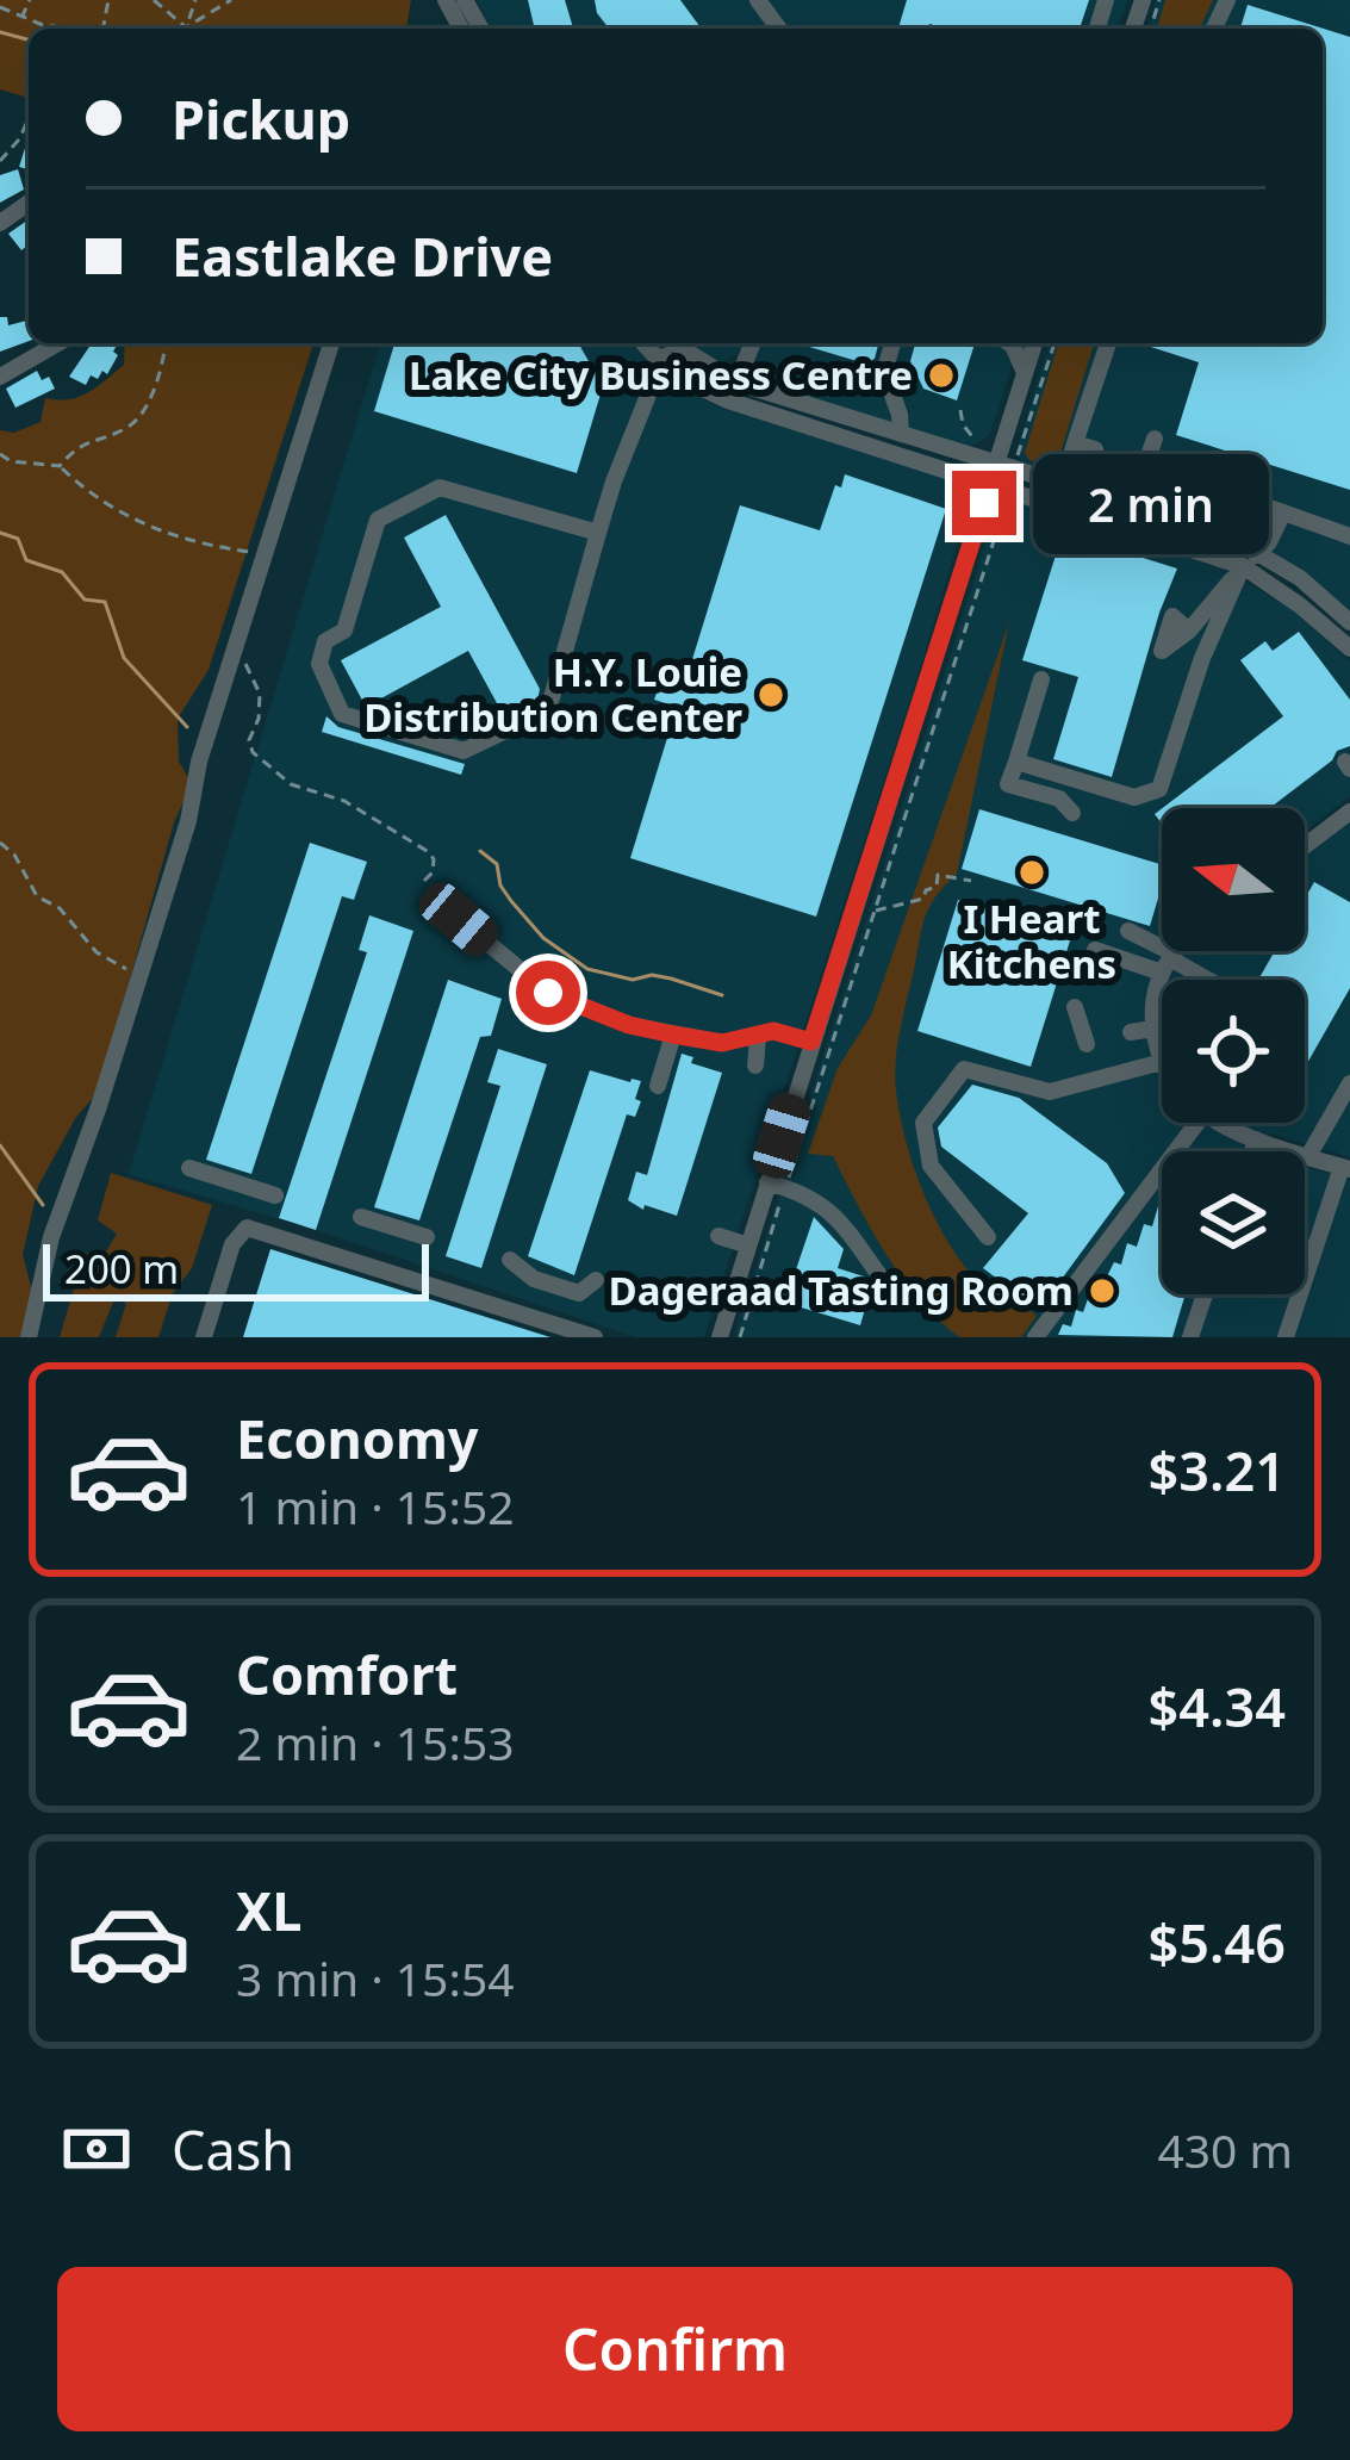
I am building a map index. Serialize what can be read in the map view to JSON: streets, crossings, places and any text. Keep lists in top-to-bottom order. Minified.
{"places":["Lake City Business Centre","H.Y. Louie Distribution Center","I Heart Kitchens","Dageraad Tasting Room"],"scale_bar":"200 m","north":"left","page":{"banner":["Pickup","Eastlake Drive"],"bubble":"2 min","scale":"200 m","list":[{"name":"Economy","note":"1 min · 15:52","value":"$3.21"},{"name":"Comfort","note":"2 min · 15:53","value":"$4.34"},{"name":"XL","note":"3 min · 15:54","value":"$5.46"}],"pay":["Cash","430 m"],"buttons":"Confirm"}}
